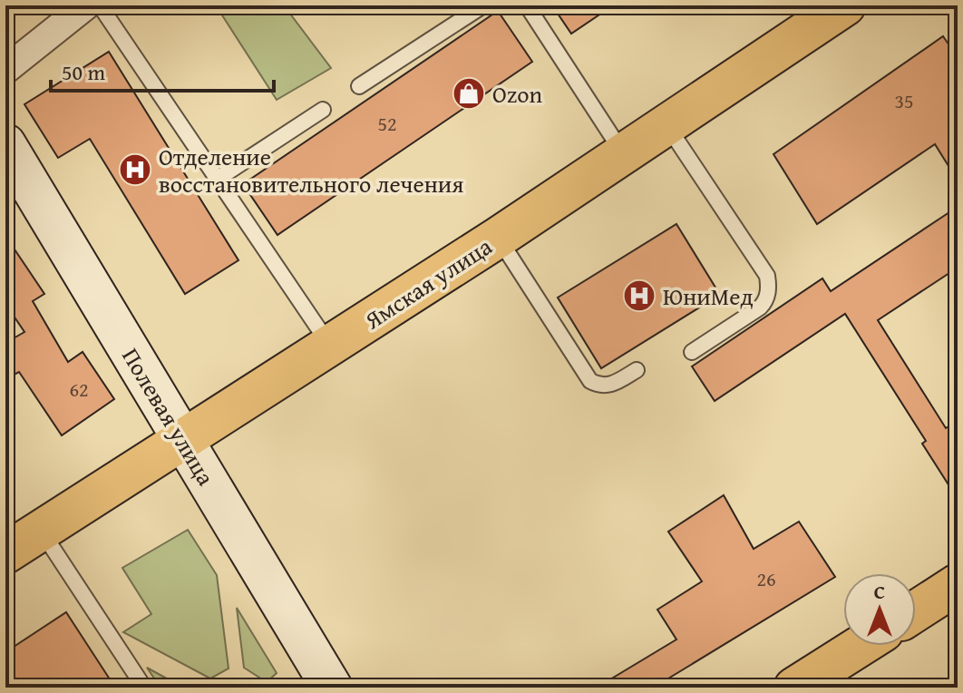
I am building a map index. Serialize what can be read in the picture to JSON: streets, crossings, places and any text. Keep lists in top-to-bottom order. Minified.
{"streets":{"main road":["Ямская улица"],"street":["Полевая улица"]},"crossings":[["Ямская улица","Полевая улица"]],"places":{"shop":["Ozon"],"hospital":["Отделение восстановительного лечения","ЮниМед"]},"house_numbers":["35","52","62","26"],"scale_bar":"50 m","north":"top"}
